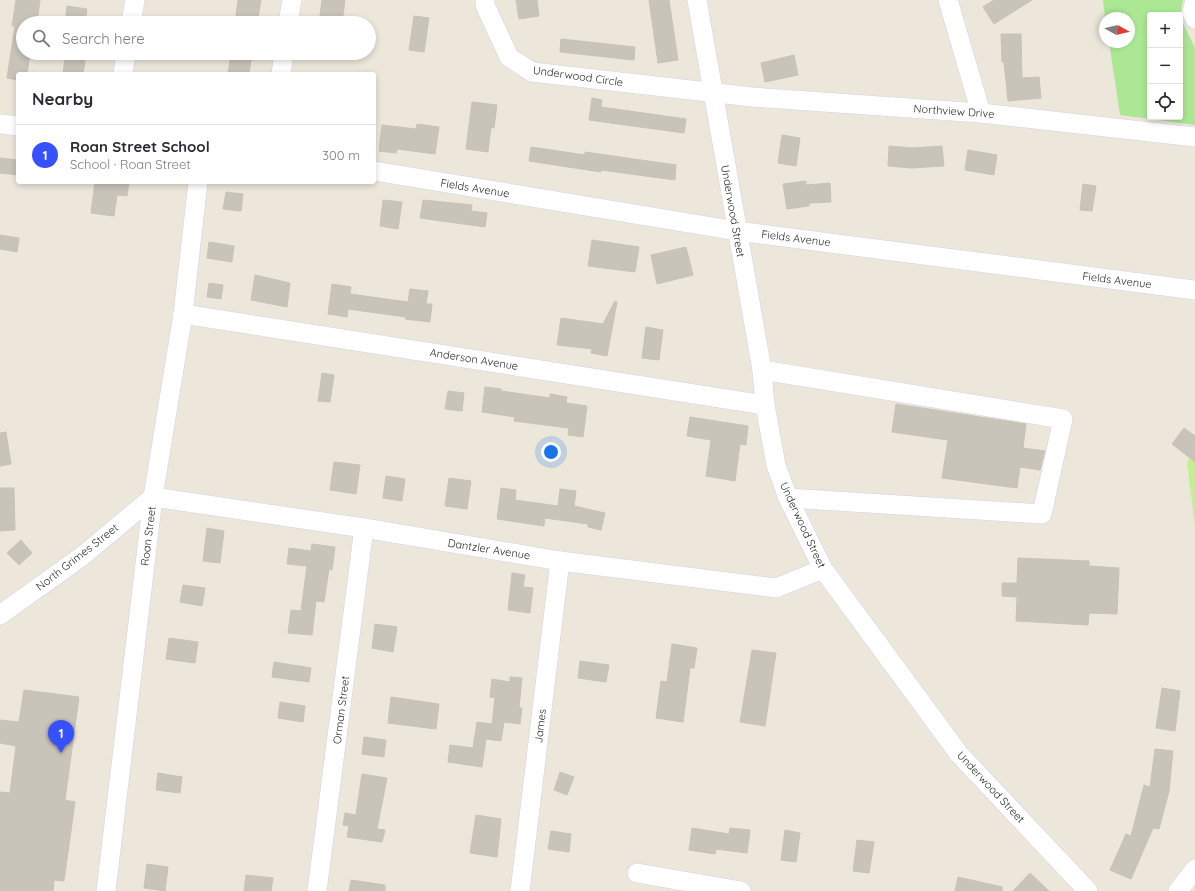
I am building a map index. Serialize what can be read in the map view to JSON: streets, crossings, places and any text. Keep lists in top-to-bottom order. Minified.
{"streets":{"street":["Underwood Circle","Northview Drive","Fields Avenue","Underwood Street","Anderson Avenue","Roan Street","Dantzler Avenue","North Grimes Street","Orman Street","James"]},"crossings":[["Underwood Circle","Northview Drive"],["Underwood Circle","Underwood Street"],["Northview Drive","Underwood Street"],["Fields Avenue","Underwood Street"],["Underwood Street","Anderson Avenue"],["Underwood Street","Dantzler Avenue"],["Anderson Avenue","Roan Street"],["Roan Street","Dantzler Avenue"],["Roan Street","North Grimes Street"],["Dantzler Avenue","North Grimes Street"],["Dantzler Avenue","Orman Street"],["Dantzler Avenue","James"]],"north":"right","page":{"map_buttons":["+","−"],"search":"Search here","heading":"Nearby","list":[{"mark":"1","name":"Roan Street School","note":"School · Roan Street","value":"300 m"}],"pins":"1"}}
